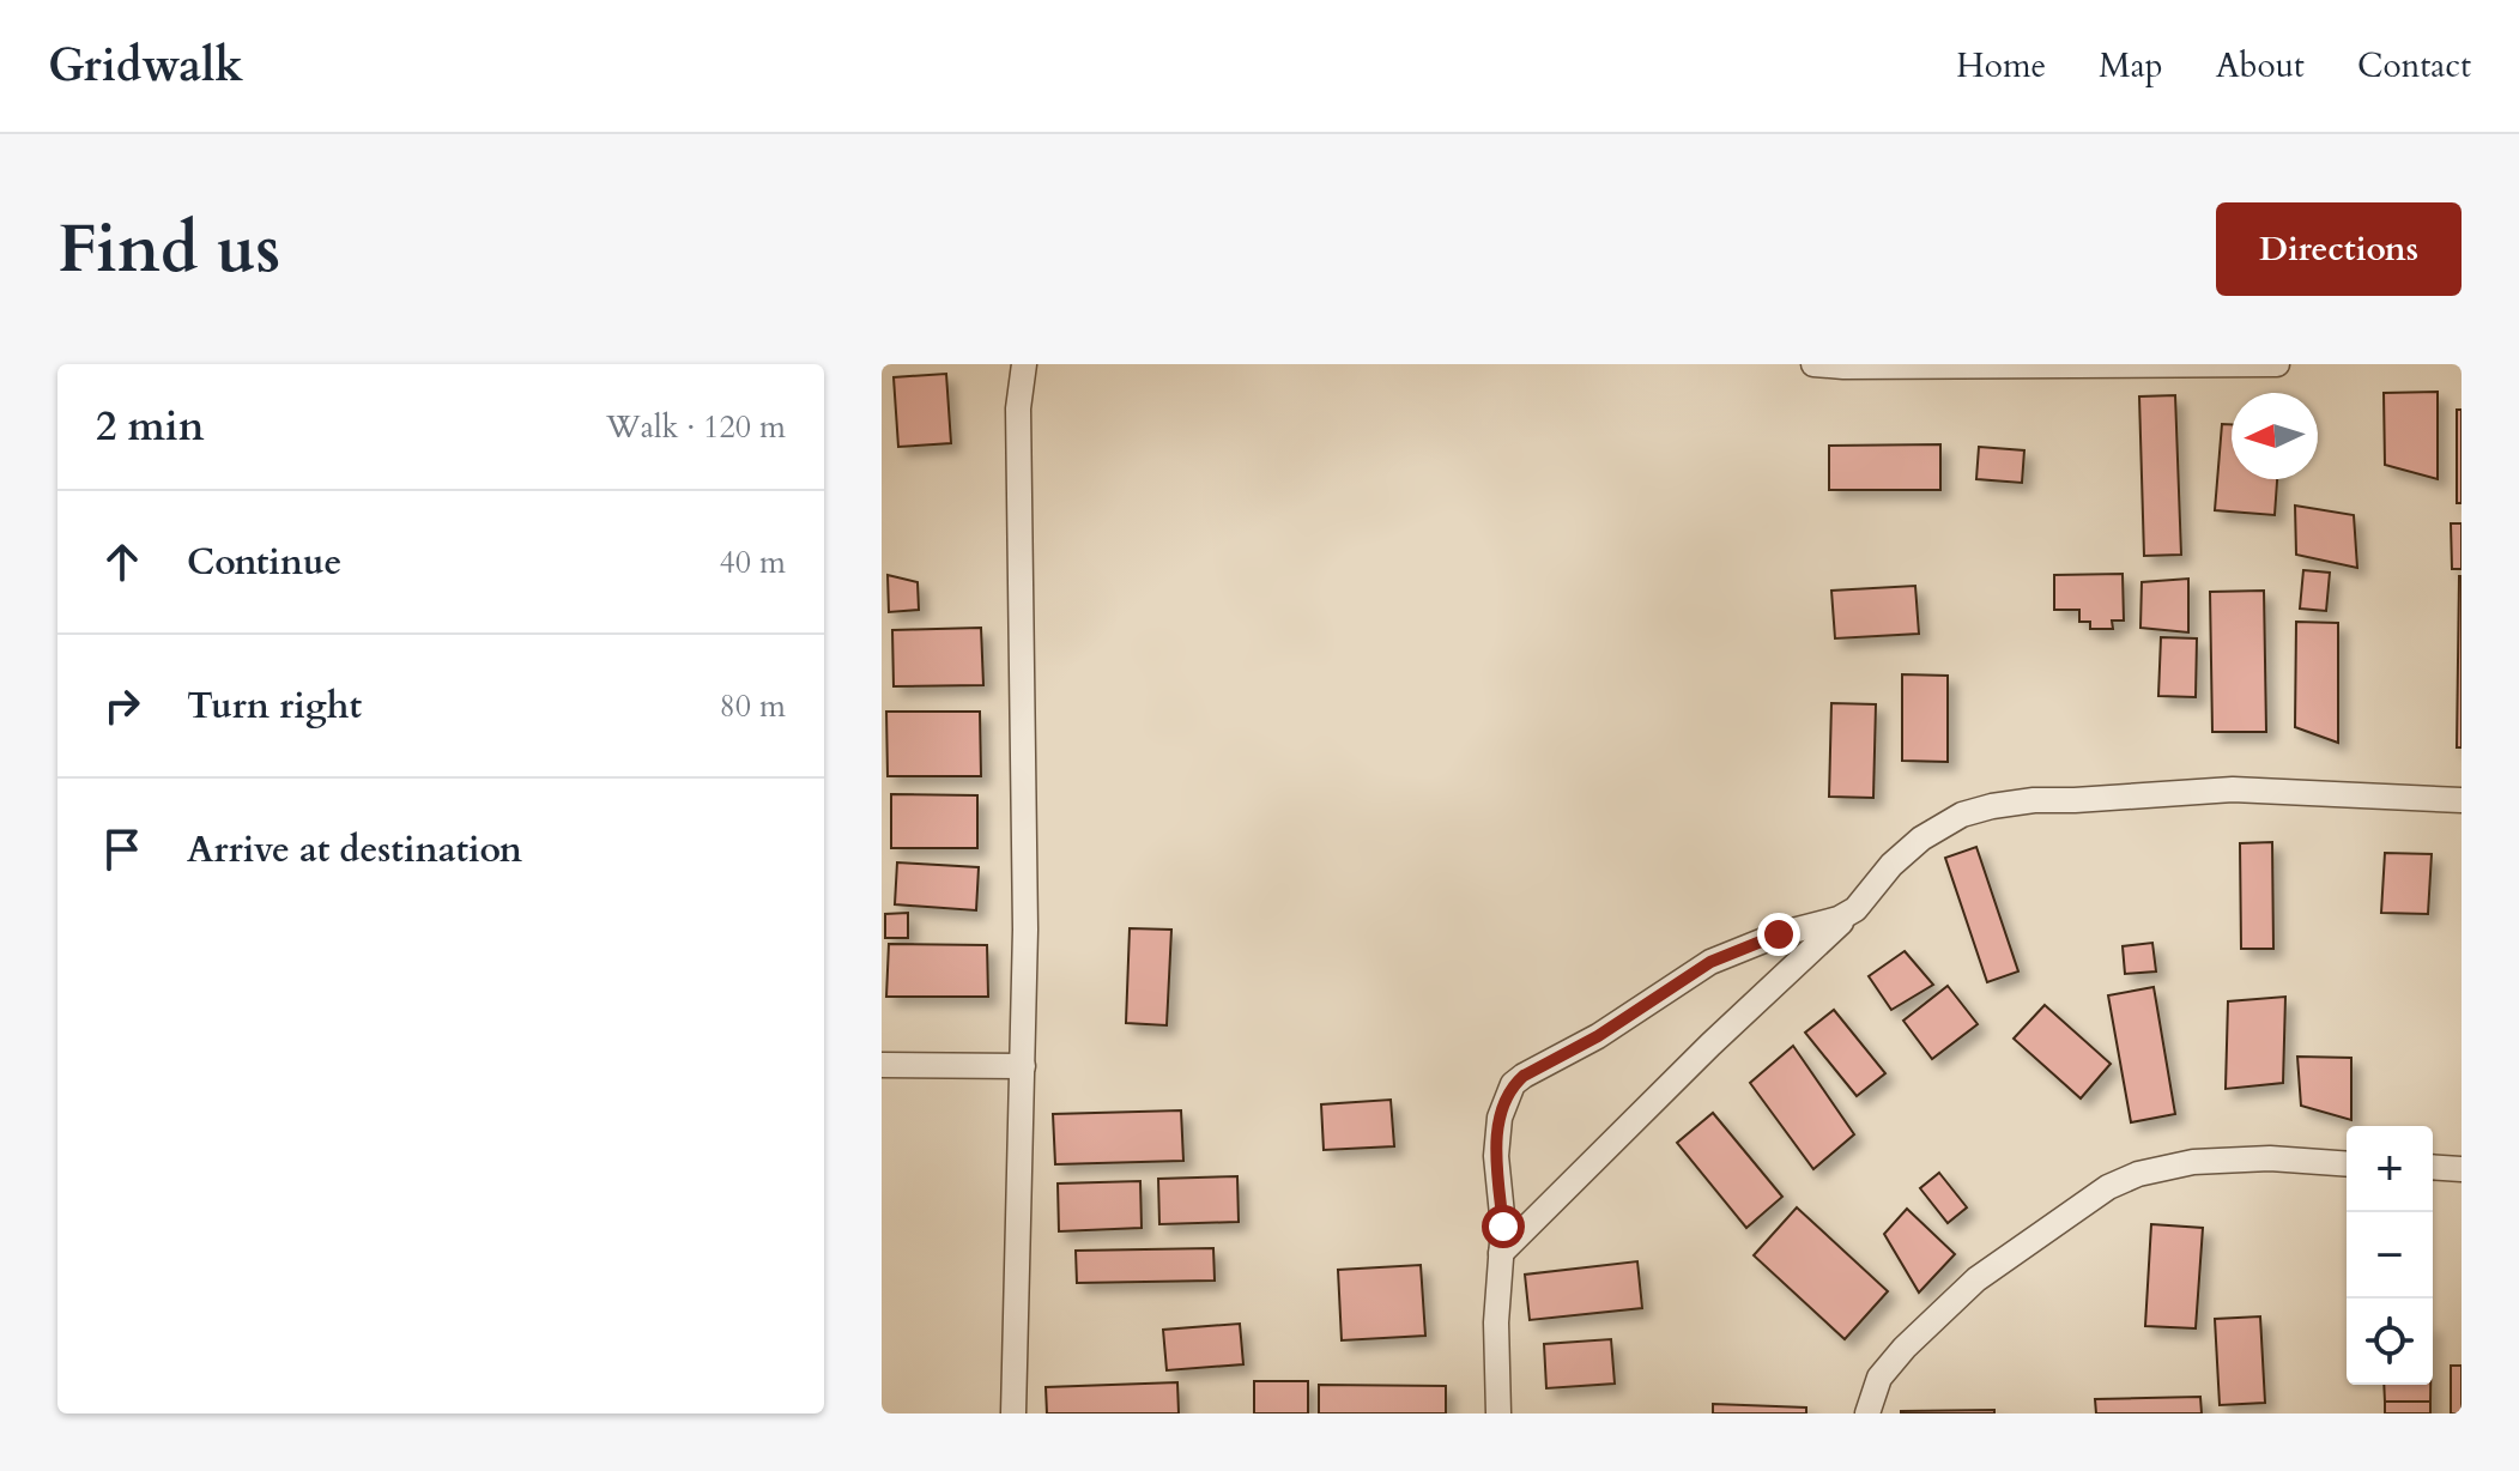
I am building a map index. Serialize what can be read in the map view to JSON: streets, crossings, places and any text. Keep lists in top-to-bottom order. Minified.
{"north":"left","page":{"header":"Gridwalk","nav":["Home","Map","About","Contact"],"buttons":"Directions","title":"Find us","heading":["2 min","Walk · 120 m"],"list":[["Continue","40 m"],["Turn right","80 m"],"Arrive at destination"],"map_buttons":["+","−"]}}
